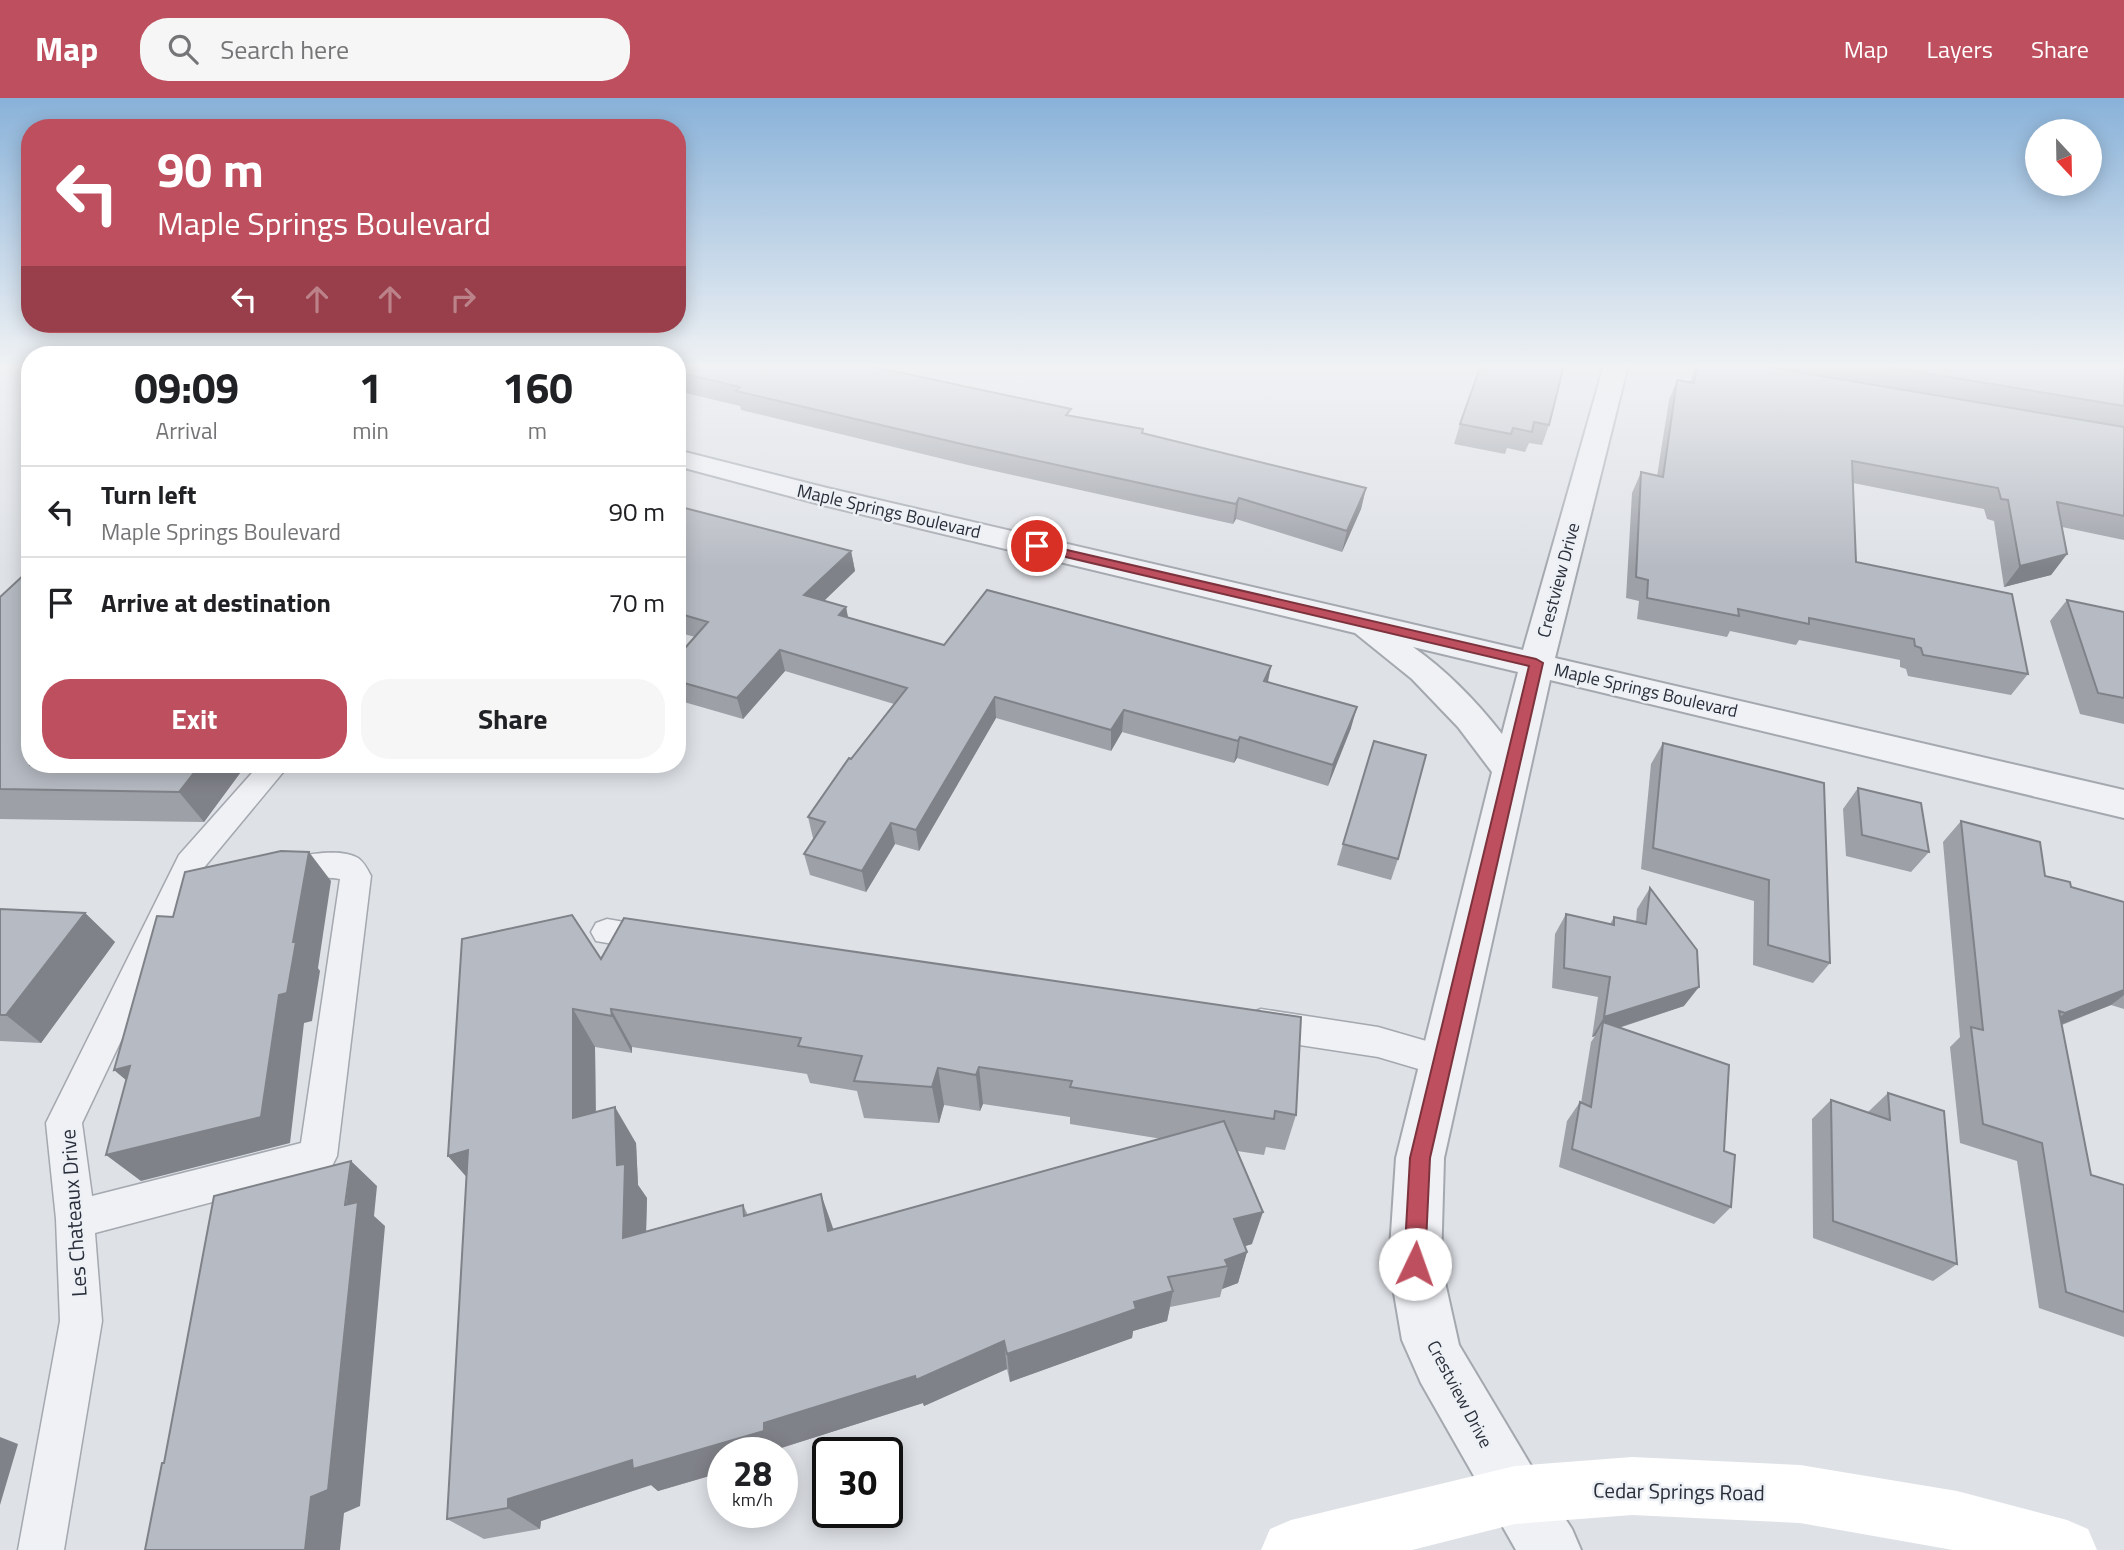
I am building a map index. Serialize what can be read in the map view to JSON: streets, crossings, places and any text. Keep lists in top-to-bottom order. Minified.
{"streets":{"main road":["Cedar Springs Road"],"street":["Maple Springs Boulevard","Crestview Drive"],"lane":["Les Chateaux Drive"]},"crossings":[["Maple Springs Boulevard","Crestview Drive"],["Crestview Drive","Cedar Springs Road"]],"north":"bottom","page":{"header":"Map","search":"Search here","nav":["Map","Layers","Share"],"turn":["90 m","Maple Springs Boulevard"],"eta":["09:09","Arrival","1","min","160","m"],"list":[{"name":"Turn left","note":"Maple Springs Boulevard","value":"90 m"},{"name":"Arrive at destination","value":"70 m"}],"buttons":["Exit","Share"],"speed":"28 km/h","limit":"30"}}
